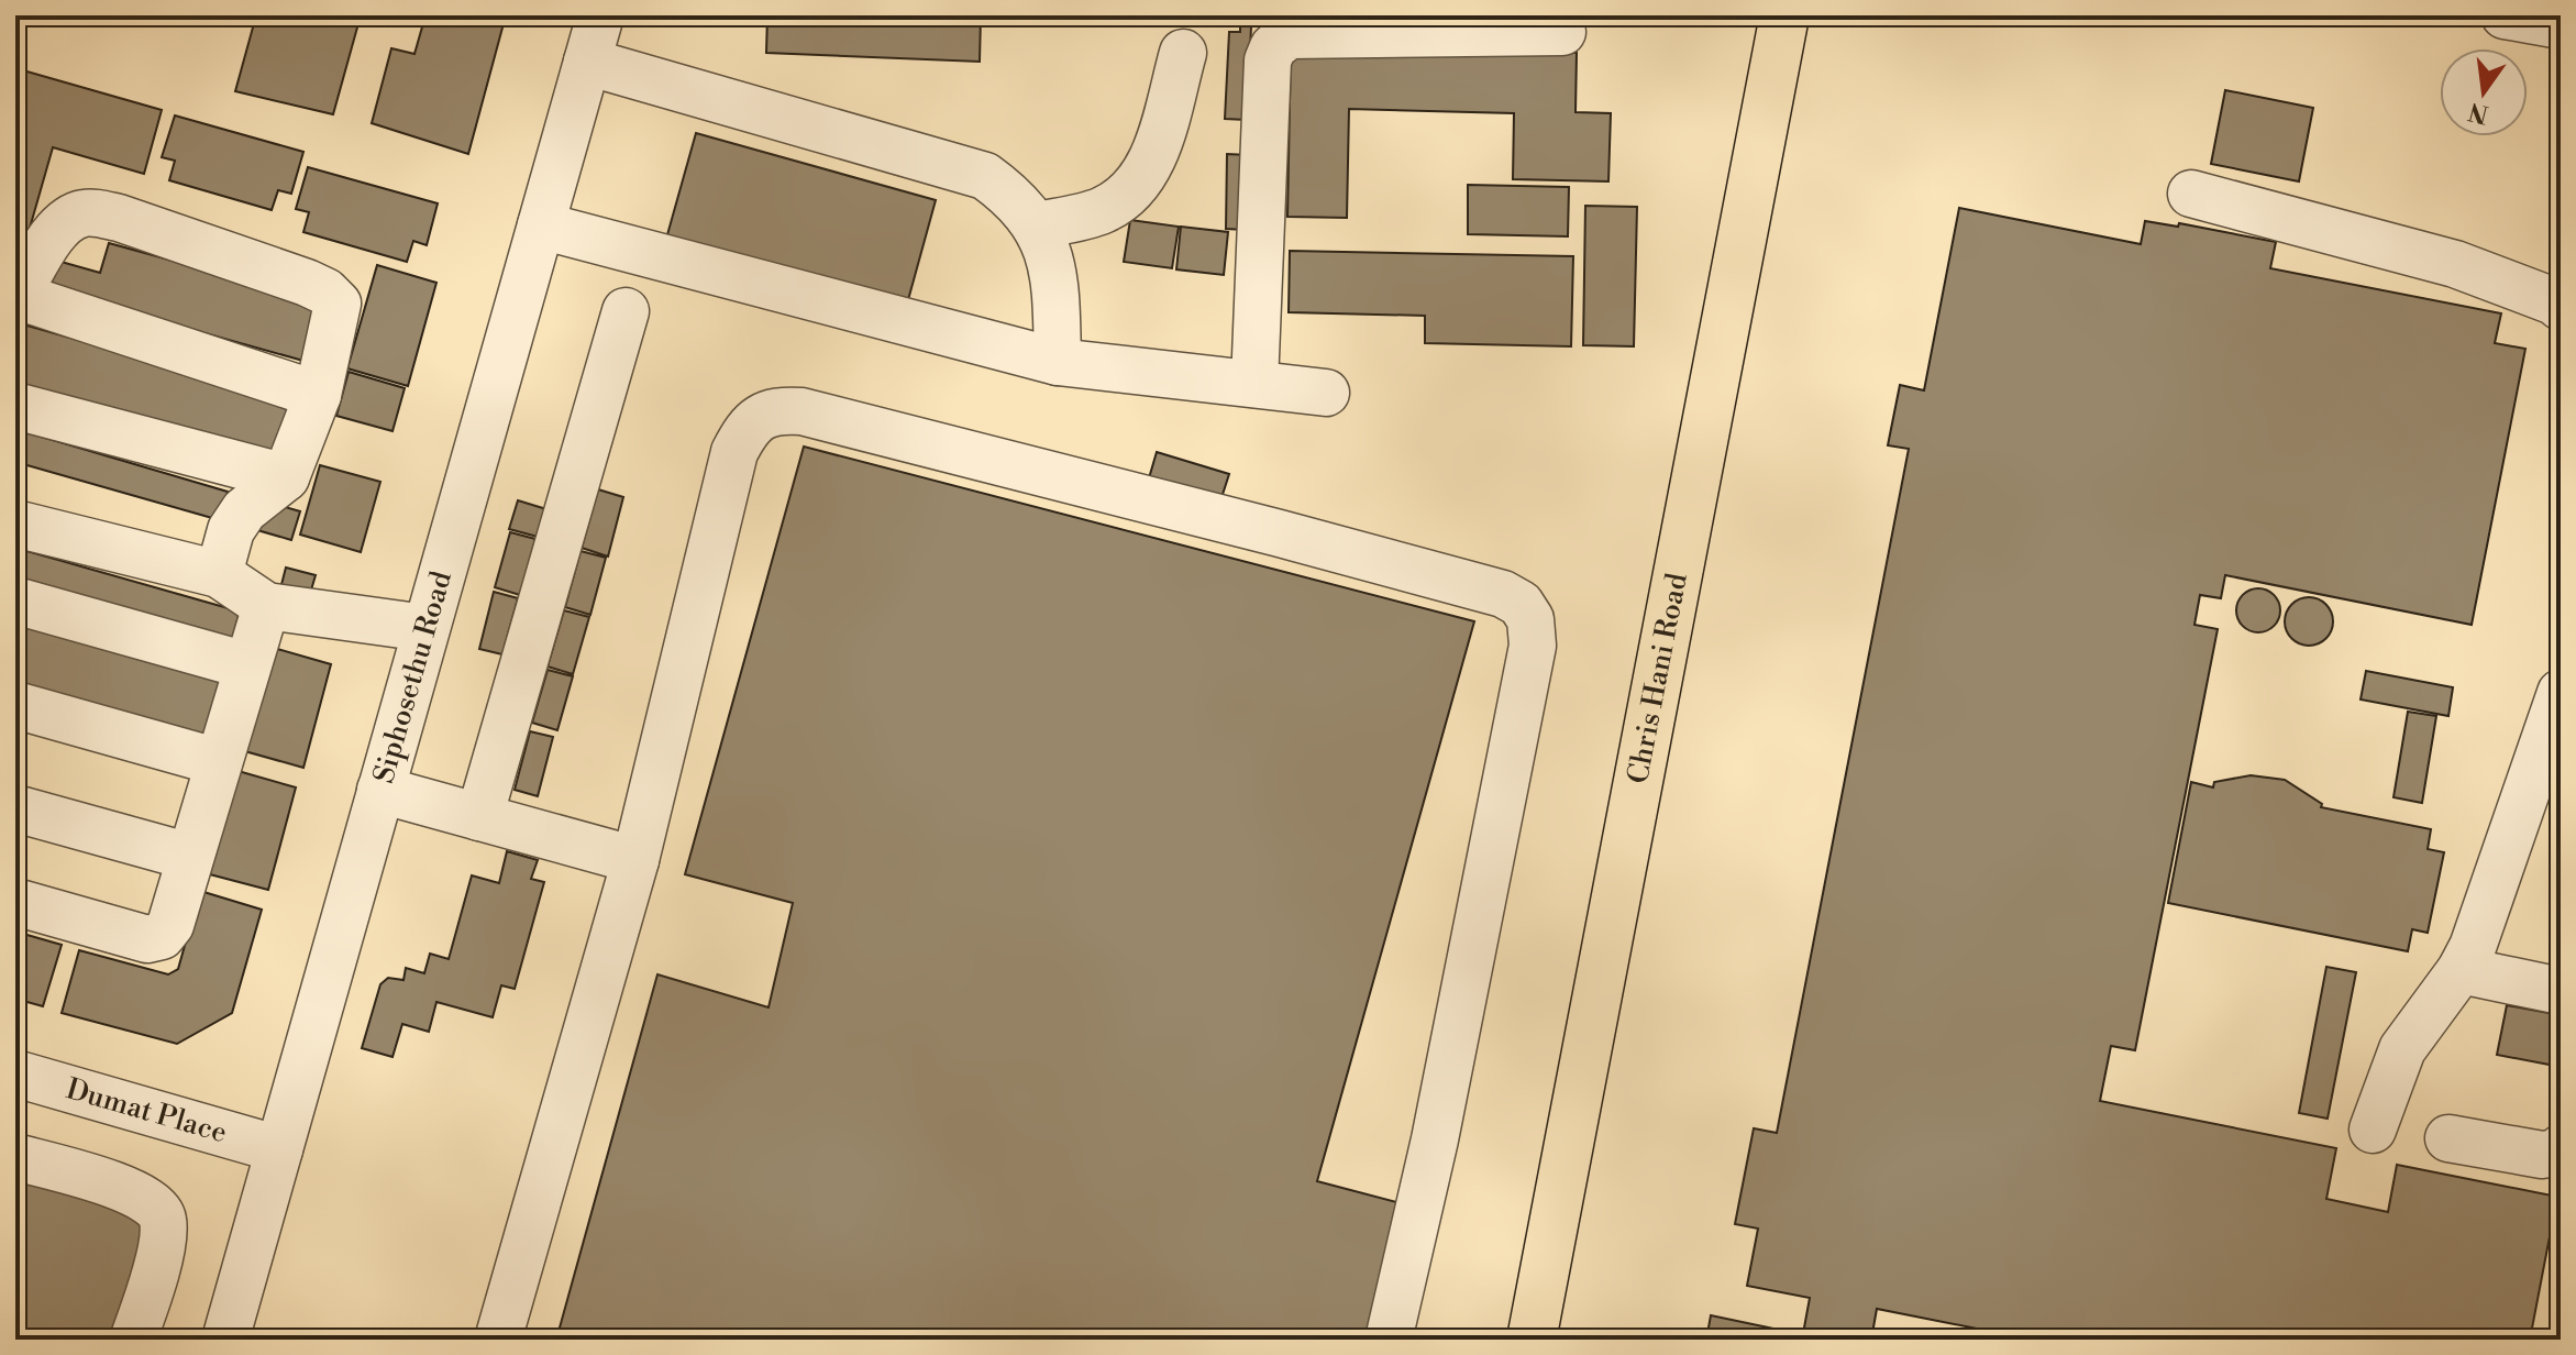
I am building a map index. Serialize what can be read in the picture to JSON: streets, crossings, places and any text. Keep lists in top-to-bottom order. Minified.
{"streets":{"main road":["Chris Hani Road"],"street":["Siphosethu Road","Dumat Place"]},"crossings":[["Siphosethu Road","Dumat Place"]],"north":"bottom"}
